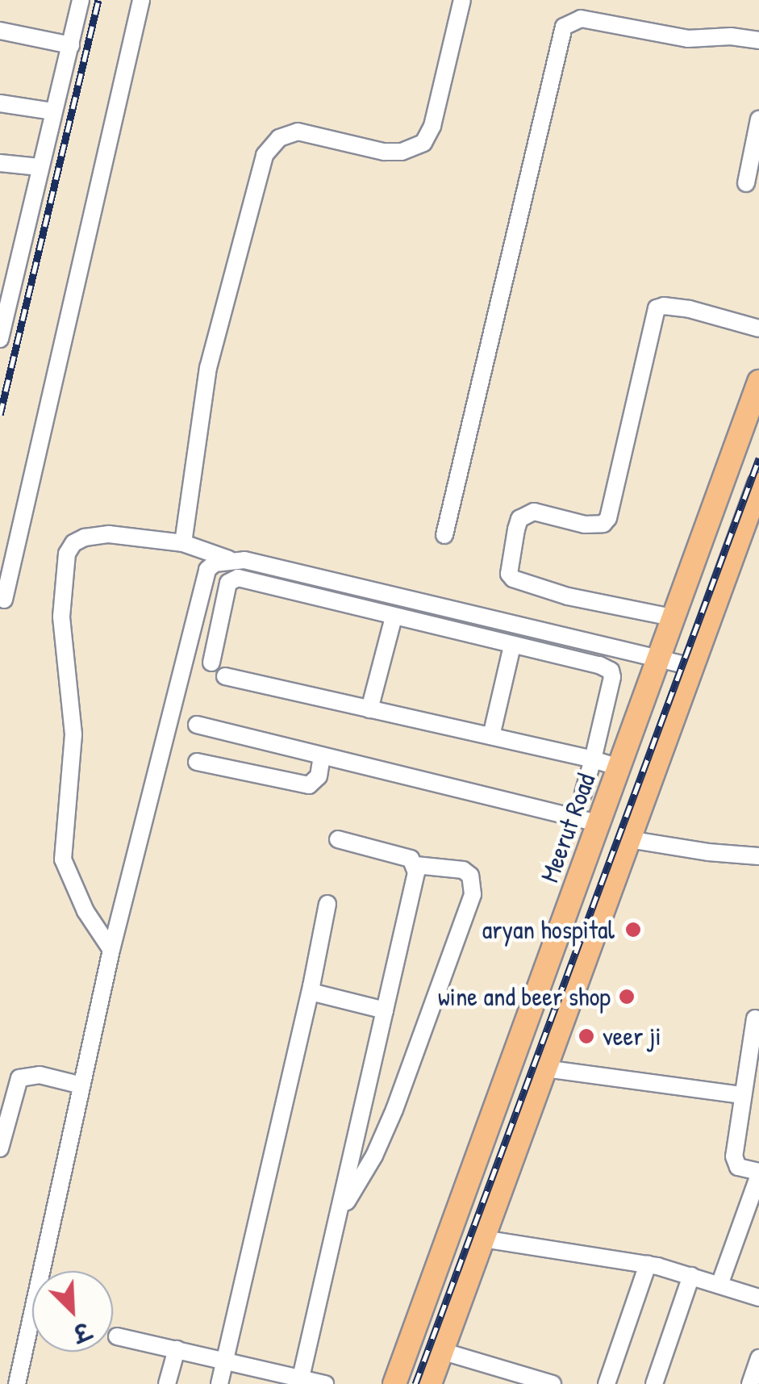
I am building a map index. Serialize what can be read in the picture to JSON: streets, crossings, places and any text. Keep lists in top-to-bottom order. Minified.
{"streets":{"highway":["Meerut Road"]},"places":["aryan hospital","wine and beer shop","veer ji"],"north":"bottom right"}
